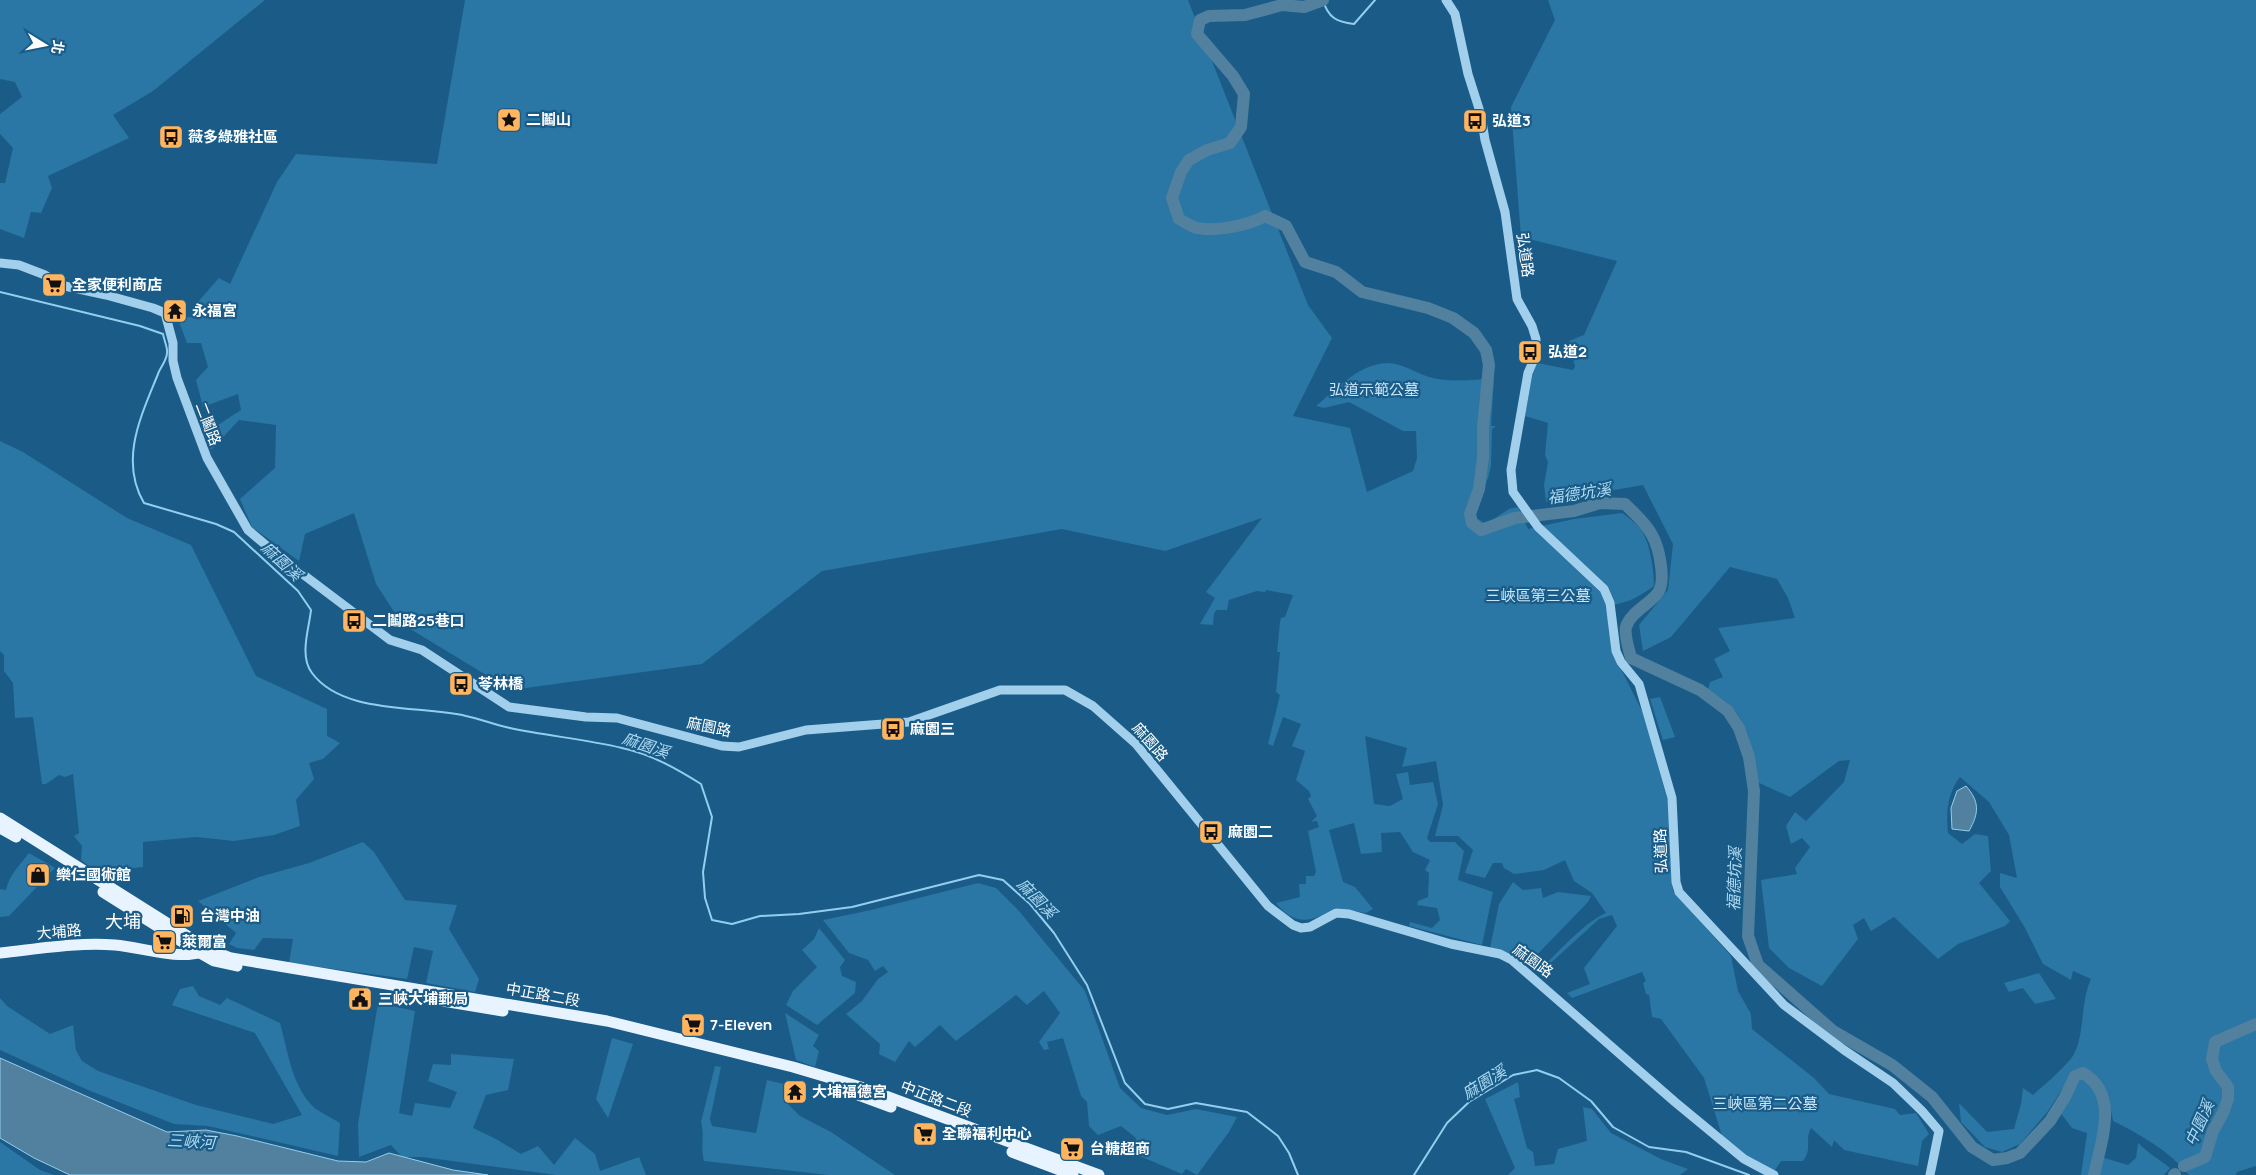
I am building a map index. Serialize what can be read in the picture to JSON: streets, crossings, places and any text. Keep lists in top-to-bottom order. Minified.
{"streets":{"main road":["大埔路","中正路二段"],"street":["弘道路","二鬮路","麻園路"]},"crossings":[["二鬮路","麻園路"],["大埔路","中正路二段"]],"districts":["大埔"],"water":["福德坑溪","麻園溪","中園溪","三峽河"],"parks":["弘道示範公墓","三峽區第三公墓","三峽區第二公墓"],"places":{"place":["二鬮山"],"bus stop":["弘道3","薇多綠雅社區","弘道2","二鬮路25巷口","苓林橋","麻園三","麻園二"],"supermarket":["全家便利商店","萊爾富","7-Eleven","全聯福利中心","台糖超商"],"temple":["永福宮","大埔福德宮"],"shop":["樂仁國術館"],"fuel station":["台灣中油"],"public building":["三峽大埔郵局"]},"north":"right"}
